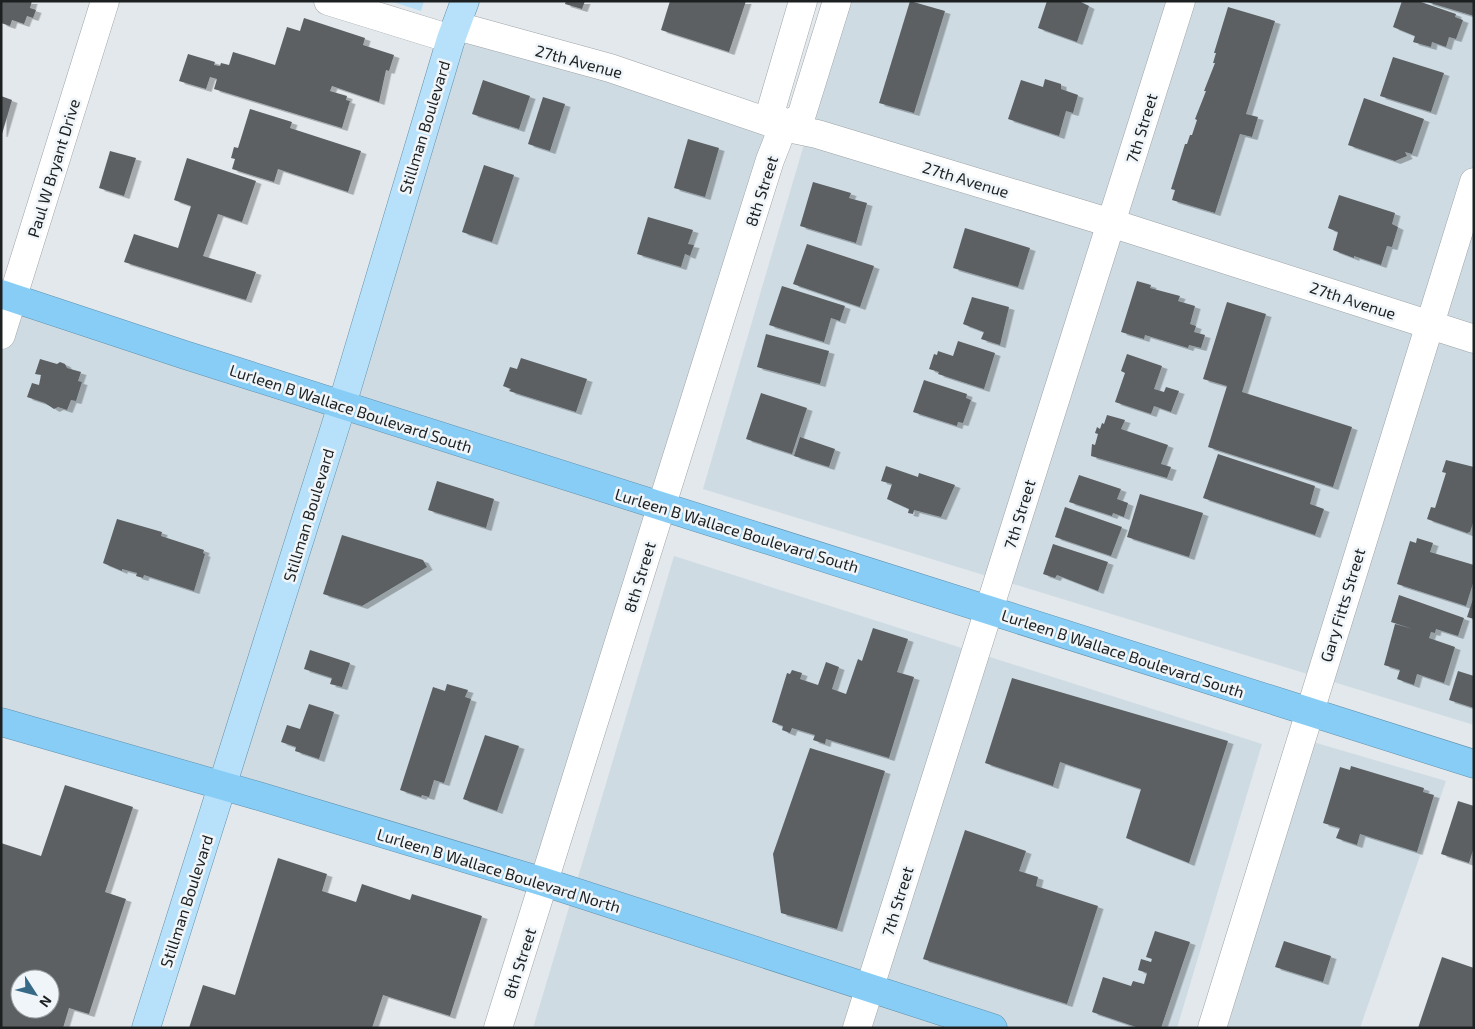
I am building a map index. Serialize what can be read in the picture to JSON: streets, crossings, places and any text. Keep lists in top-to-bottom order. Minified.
{"streets":{"highway":["Lurleen B Wallace Boulevard South","Lurleen B Wallace Boulevard North"],"main road":["Stillman Boulevard"],"street":["27th Avenue","7th Street","Paul W Bryant Drive","8th Street","Gary Fitts Street"]},"crossings":[["27th Avenue","Stillman Boulevard"],["27th Avenue","7th Street"],["27th Avenue","8th Street"],["27th Avenue","Gary Fitts Street"],["Stillman Boulevard","Lurleen B Wallace Boulevard South"],["Stillman Boulevard","Lurleen B Wallace Boulevard North"],["7th Street","Lurleen B Wallace Boulevard South"],["7th Street","Lurleen B Wallace Boulevard North"],["Paul W Bryant Drive","Lurleen B Wallace Boulevard South"],["8th Street","Lurleen B Wallace Boulevard South"],["8th Street","Lurleen B Wallace Boulevard North"],["Lurleen B Wallace Boulevard South","Gary Fitts Street"]],"north":"bottom right"}
